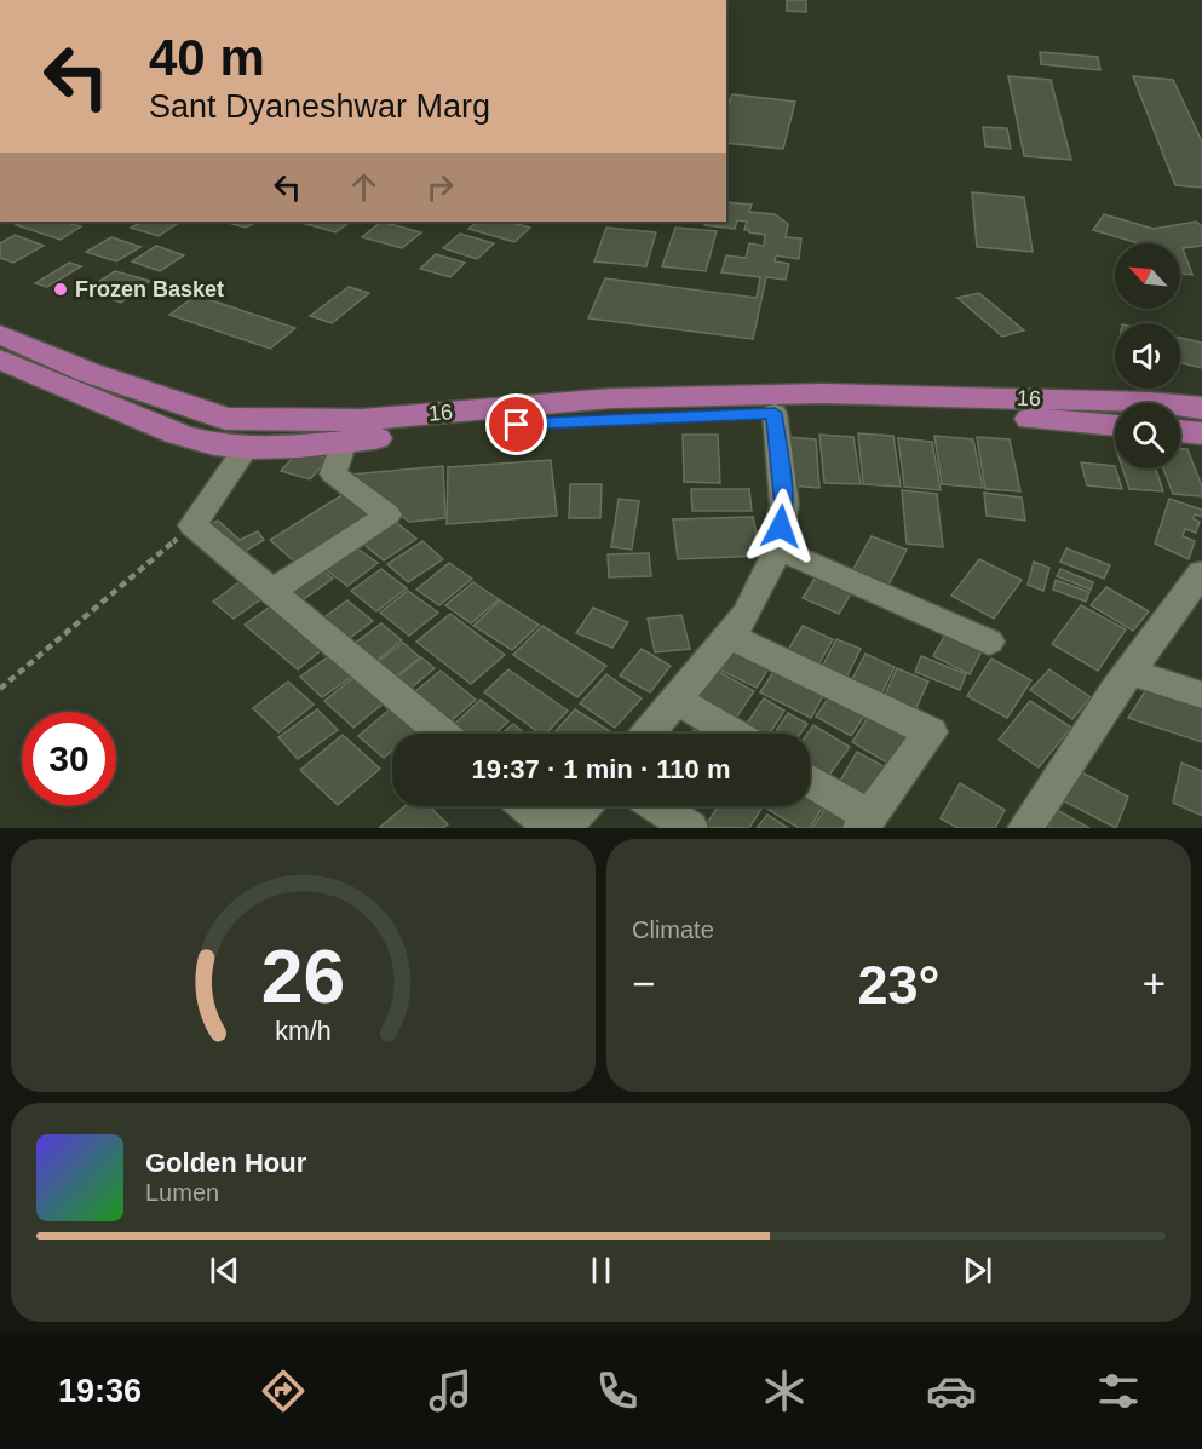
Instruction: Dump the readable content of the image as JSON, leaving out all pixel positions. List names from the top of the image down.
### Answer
{
  "streets": {
    "main road": ["16"]
  },
  "places": ["Frozen Basket"],
  "north": "top left",
  "page": {
    "turn": ["40 m", "Sant Dyaneshwar Marg"],
    "limit": "30",
    "trip": "19:37 · 1 min · 110 m",
    "tile": "Climate",
    "heat": ["−", "23°", "+"],
    "song": ["Golden Hour", "Lumen"],
    "tabs": "19:36",
    "gauge": ["26", "km/h"]
  }
}
